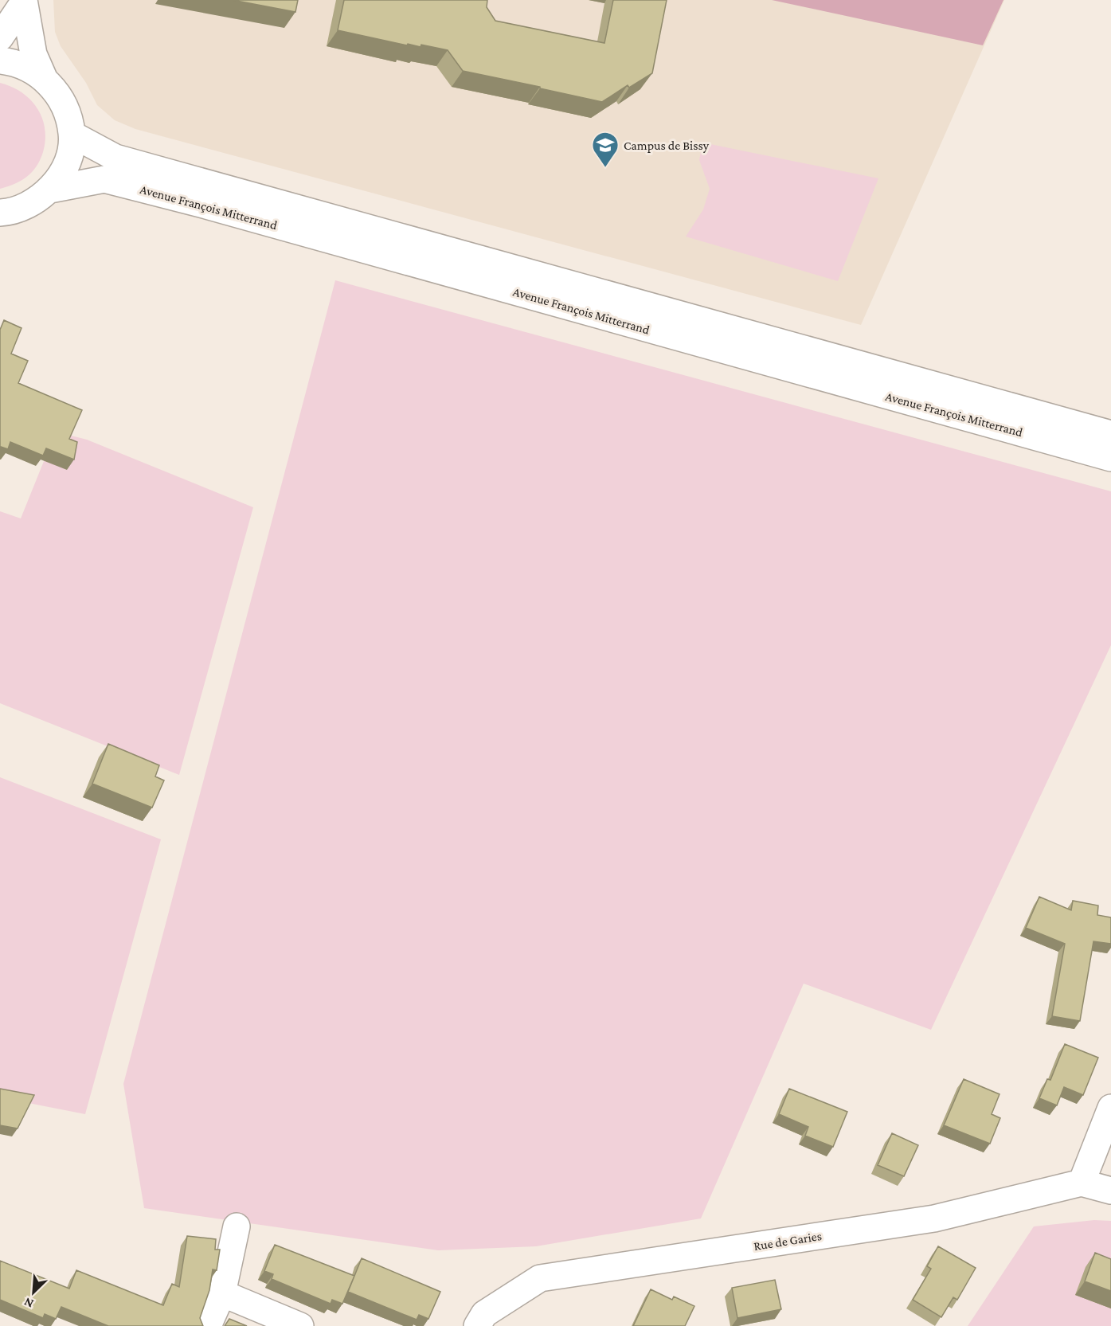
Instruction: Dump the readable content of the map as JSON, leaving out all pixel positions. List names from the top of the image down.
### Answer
{
  "streets": {
    "main road": ["Avenue François Mitterrand", "Rue de Garies"]
  },
  "places": {
    "school or university": ["Campus de Bissy"]
  },
  "north": "bottom left"
}
